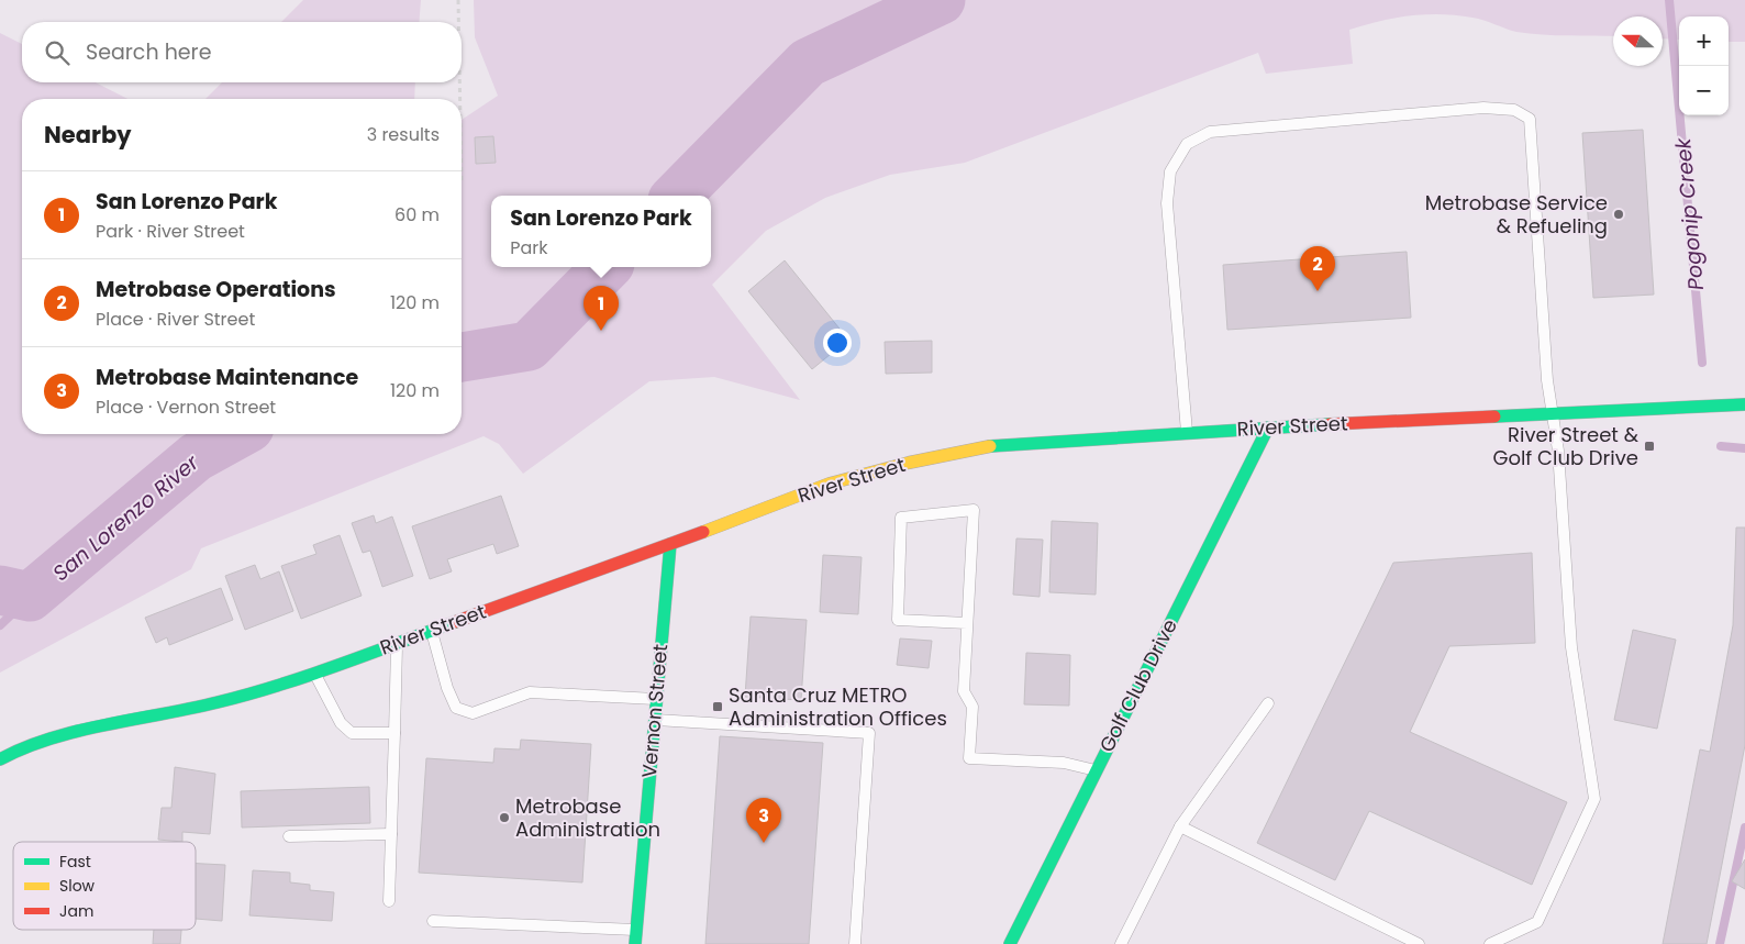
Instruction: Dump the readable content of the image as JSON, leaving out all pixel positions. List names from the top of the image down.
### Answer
{
  "streets": {
    "main road": ["River Street", "Golf Club Drive", "Vernon Street"]
  },
  "crossings": [
    ["River Street", "Golf Club Drive"],
    ["River Street", "Vernon Street"]
  ],
  "water": ["Pogonip Creek", "San Lorenzo River"],
  "places": {
    "other": ["Metrobase Service & Refueling", "Metrobase Administration"],
    "transit": ["River Street & Golf Club Drive", "Santa Cruz METRO Administration Offices"]
  },
  "legend": ["Fast", "Slow", "Jam"],
  "north": "left",
  "page": {
    "map_buttons": ["+", "−"],
    "search": "Search here",
    "heading": ["Nearby", "3 results"],
    "list": [
      {
        "mark": "1",
        "name": "San Lorenzo Park",
        "note": "Park · River Street",
        "value": "60 m"
      },
      {
        "mark": "2",
        "name": "Metrobase Operations",
        "note": "Place · River Street",
        "value": "120 m"
      },
      {
        "mark": "3",
        "name": "Metrobase Maintenance",
        "note": "Place · Vernon Street",
        "value": "120 m"
      }
    ],
    "popup": ["San Lorenzo Park", "Park"],
    "pins": ["2", "1", "3"]
  }
}
